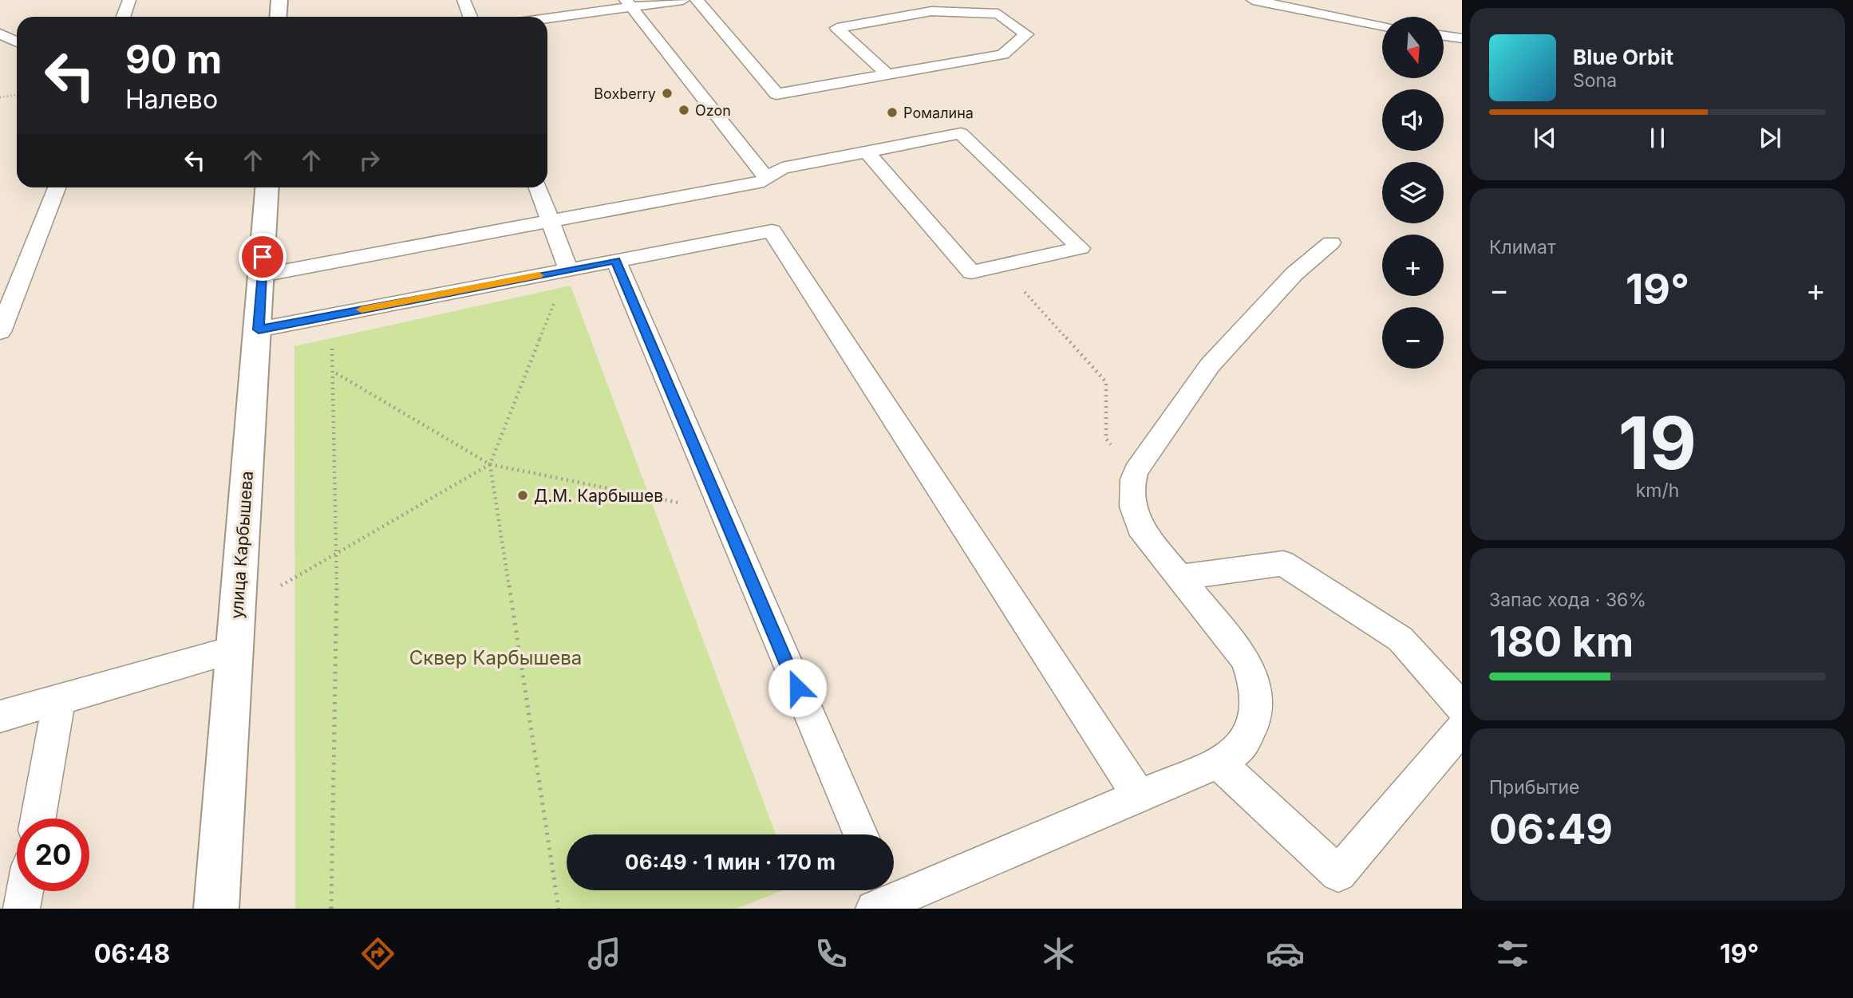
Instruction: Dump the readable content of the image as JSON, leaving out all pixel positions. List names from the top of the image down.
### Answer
{
  "streets": {
    "street": ["улица Карбышева"]
  },
  "parks": ["Сквер Карбышева"],
  "places": [
    "Boxberry",
    "Ozon",
    "Ромалина",
    "Д.М. Карбышев"
  ],
  "north": "bottom",
  "page": {
    "map_buttons": ["+", "−"],
    "turn": ["90 m", "Налево"],
    "song": ["Blue Orbit", "Sona"],
    "tile": [
      "Климат",
      ["19", "km/h"],
      ["Запас хода · 36%", "180 km"],
      ["Прибытие", "06:49"]
    ],
    "heat": ["−", "19°", "+"],
    "limit": "20",
    "trip": "06:49 · 1 мин · 170 m",
    "tabs": ["06:48", "19°"]
  }
}
